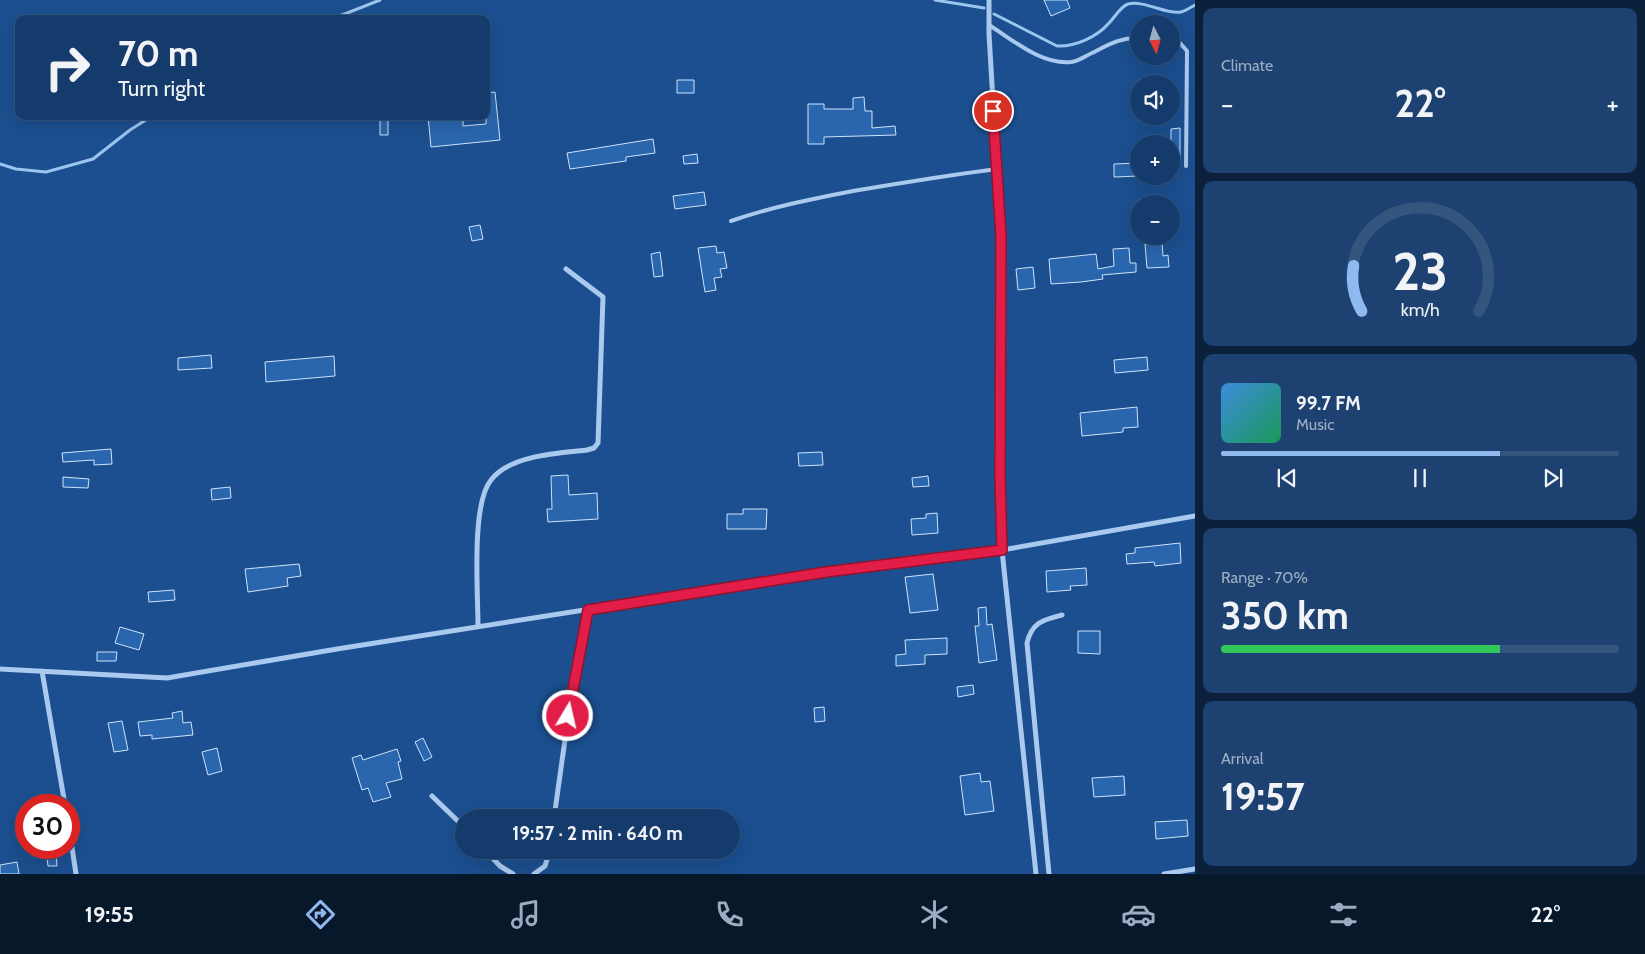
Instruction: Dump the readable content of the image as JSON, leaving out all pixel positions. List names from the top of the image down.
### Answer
{
  "north": "bottom",
  "page": {
    "tile": [
      "Climate",
      ["Range · 70%", "350 km"],
      ["Arrival", "19:57"]
    ],
    "map_buttons": ["+", "−"],
    "turn": ["70 m", "Turn right"],
    "heat": ["−", "22°", "+"],
    "song": ["99.7 FM", "Music"],
    "limit": "30",
    "trip": "19:57 · 2 min · 640 m",
    "tabs": ["19:55", "22°"],
    "gauge": ["23", "km/h"]
  }
}
